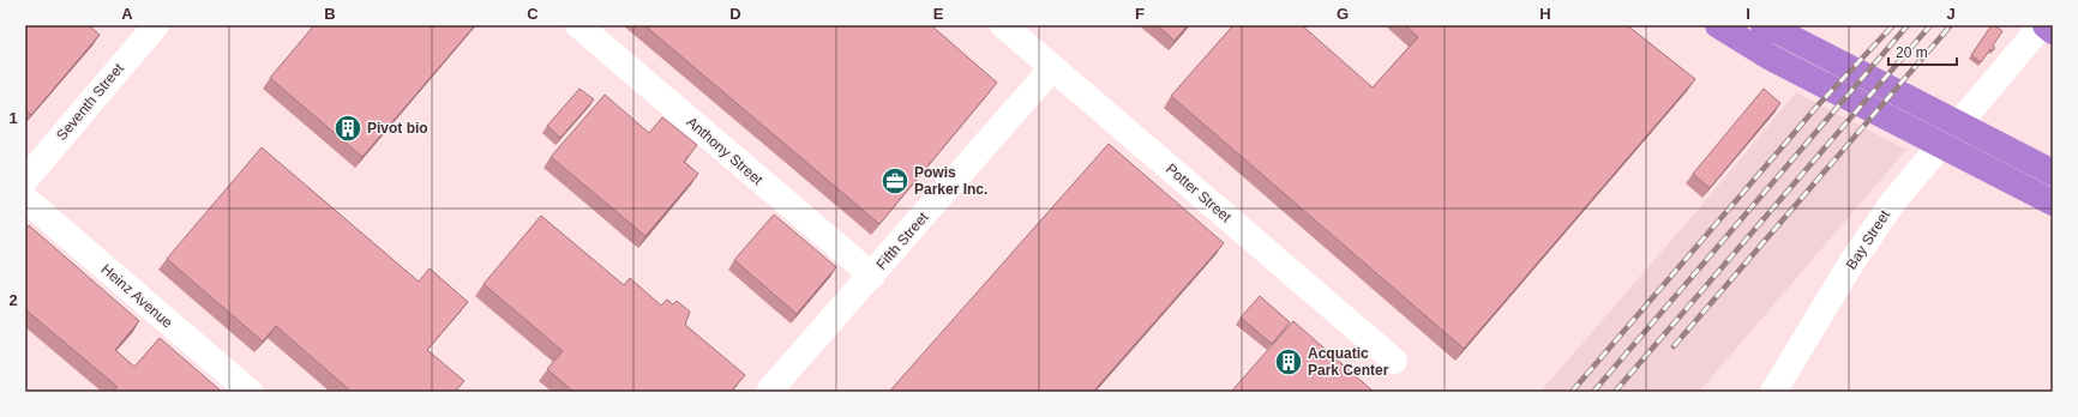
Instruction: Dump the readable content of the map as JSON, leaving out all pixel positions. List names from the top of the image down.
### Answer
{
  "streets": {
    "street": [
      "Seventh Street",
      "Anthony Street",
      "Potter Street",
      "Bay Street",
      "Fifth Street",
      "Heinz Avenue"
    ]
  },
  "crossings": [
    ["Anthony Street", "Fifth Street"],
    ["Potter Street", "Fifth Street"]
  ],
  "places": {
    "building": ["Pivot bio", "Acquatic Park Center"],
    "office": ["Powis Parker Inc."]
  },
  "scale_bar": "20 m",
  "grid": {
    "columns": [
      "A",
      "B",
      "C",
      "D",
      "E",
      "F",
      "G",
      "H",
      "I",
      "J"
    ],
    "rows": ["1", "2"]
  }
}
